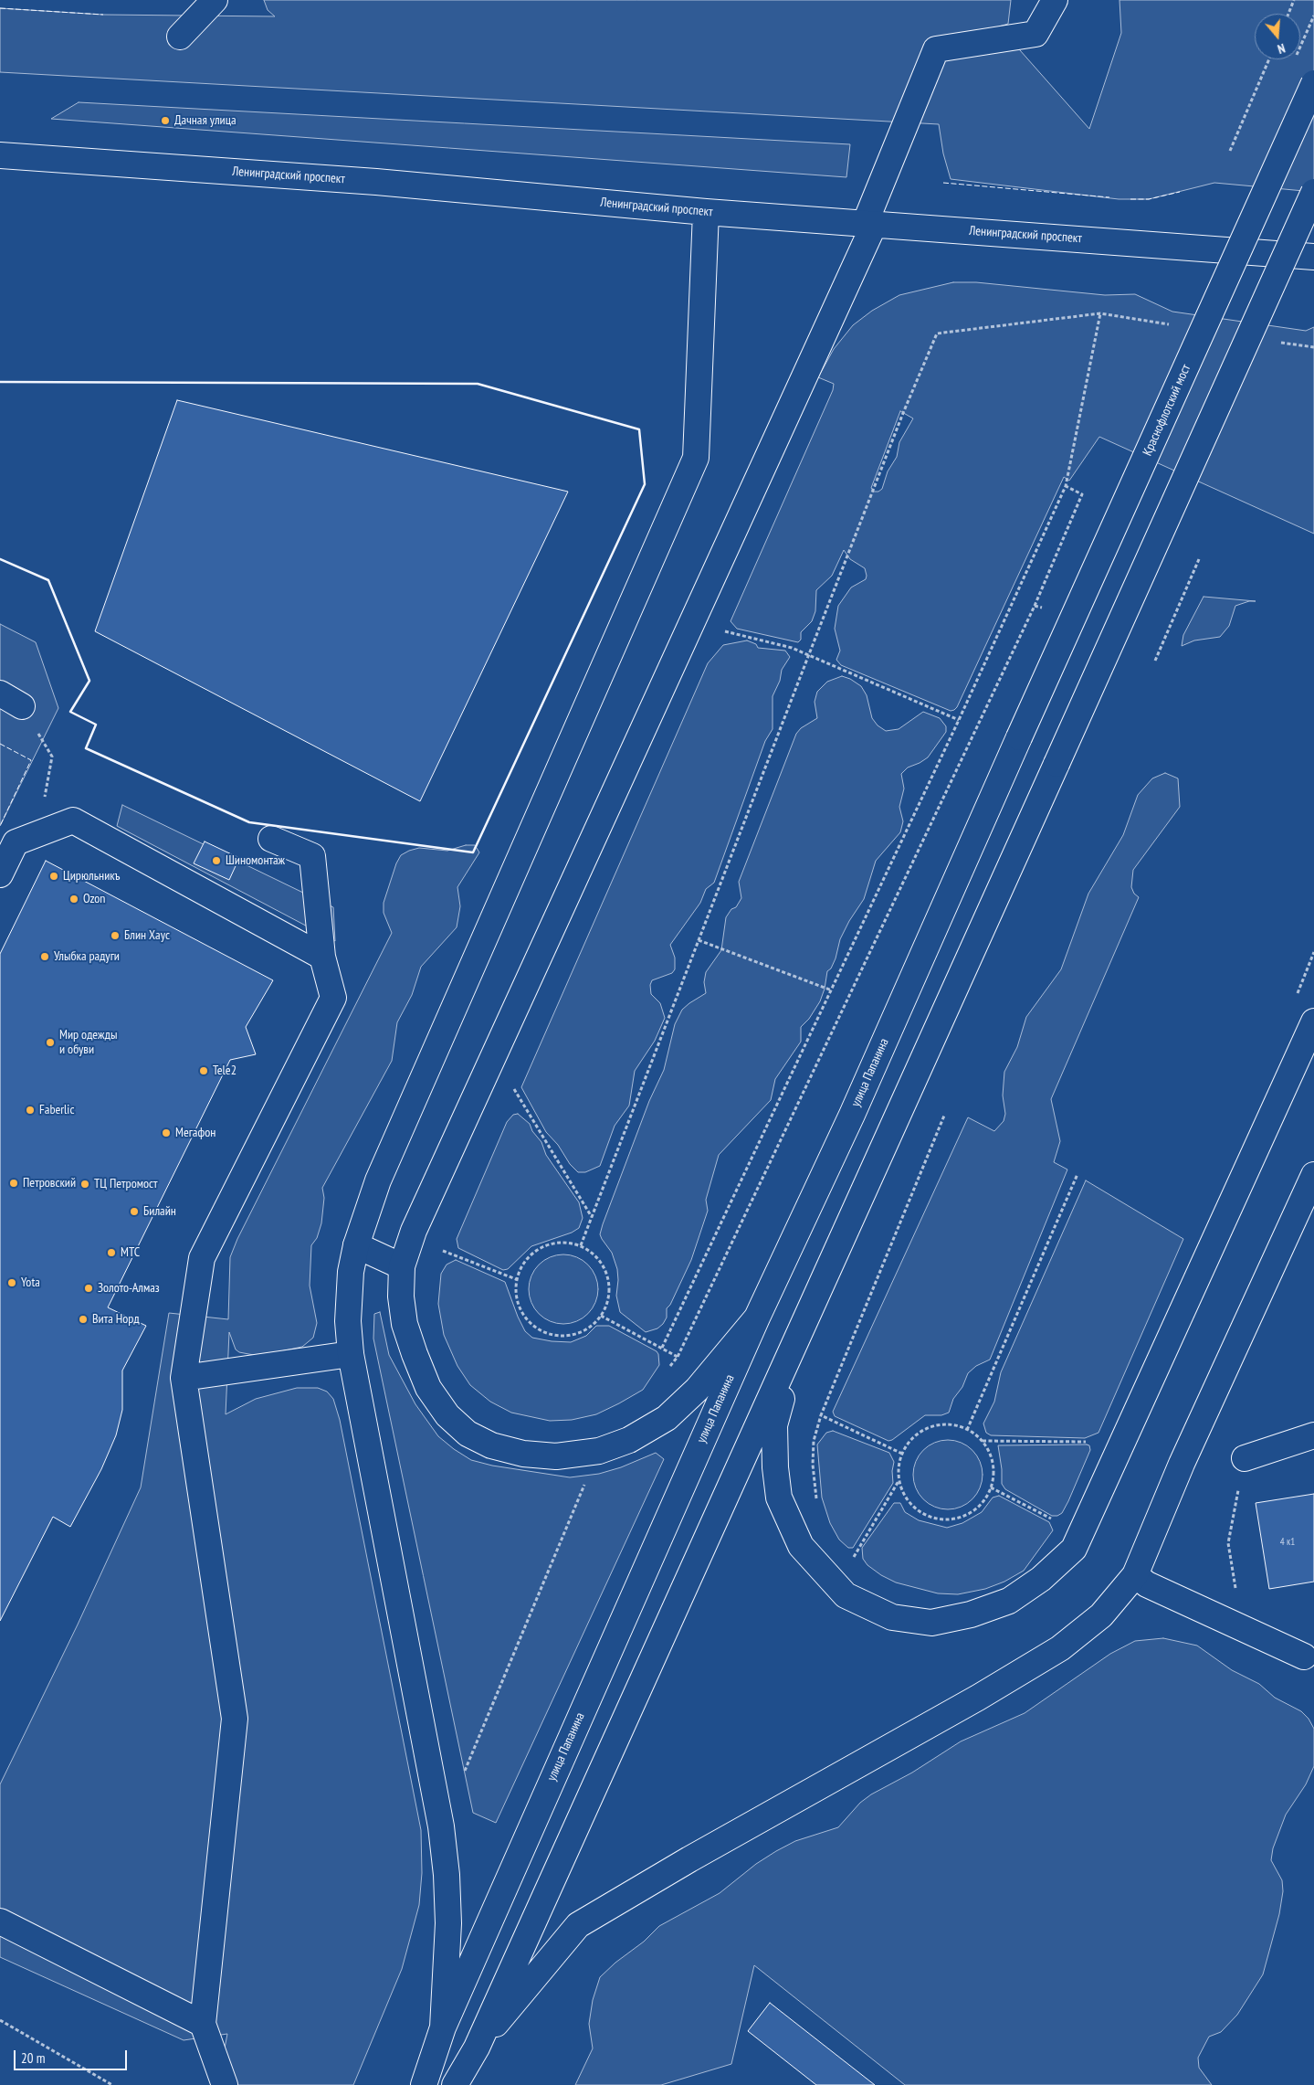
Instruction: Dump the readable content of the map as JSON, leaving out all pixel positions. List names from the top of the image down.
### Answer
{
  "streets": {
    "main road": ["Ленинградский проспект", "Краснофлотский мост", "улица Папанина"]
  },
  "crossings": [
    ["Краснофлотский мост", "улица Папанина"]
  ],
  "places": [
    "Дачная улица",
    "Шиномонтаж",
    "Цирюльникъ",
    "Ozon",
    "Блин Хаус",
    "Улыбка радуги",
    "Мир одежды и обуви",
    "Tele2",
    "Faberlic",
    "Мегафон",
    "Петровский",
    "ТЦ Петромост",
    "Билайн",
    "МТС",
    "Yota",
    "Золото-Алмаз",
    "Вита Норд"
  ],
  "house_numbers": ["4 к1"],
  "scale_bar": "20 m",
  "north": "bottom"
}
